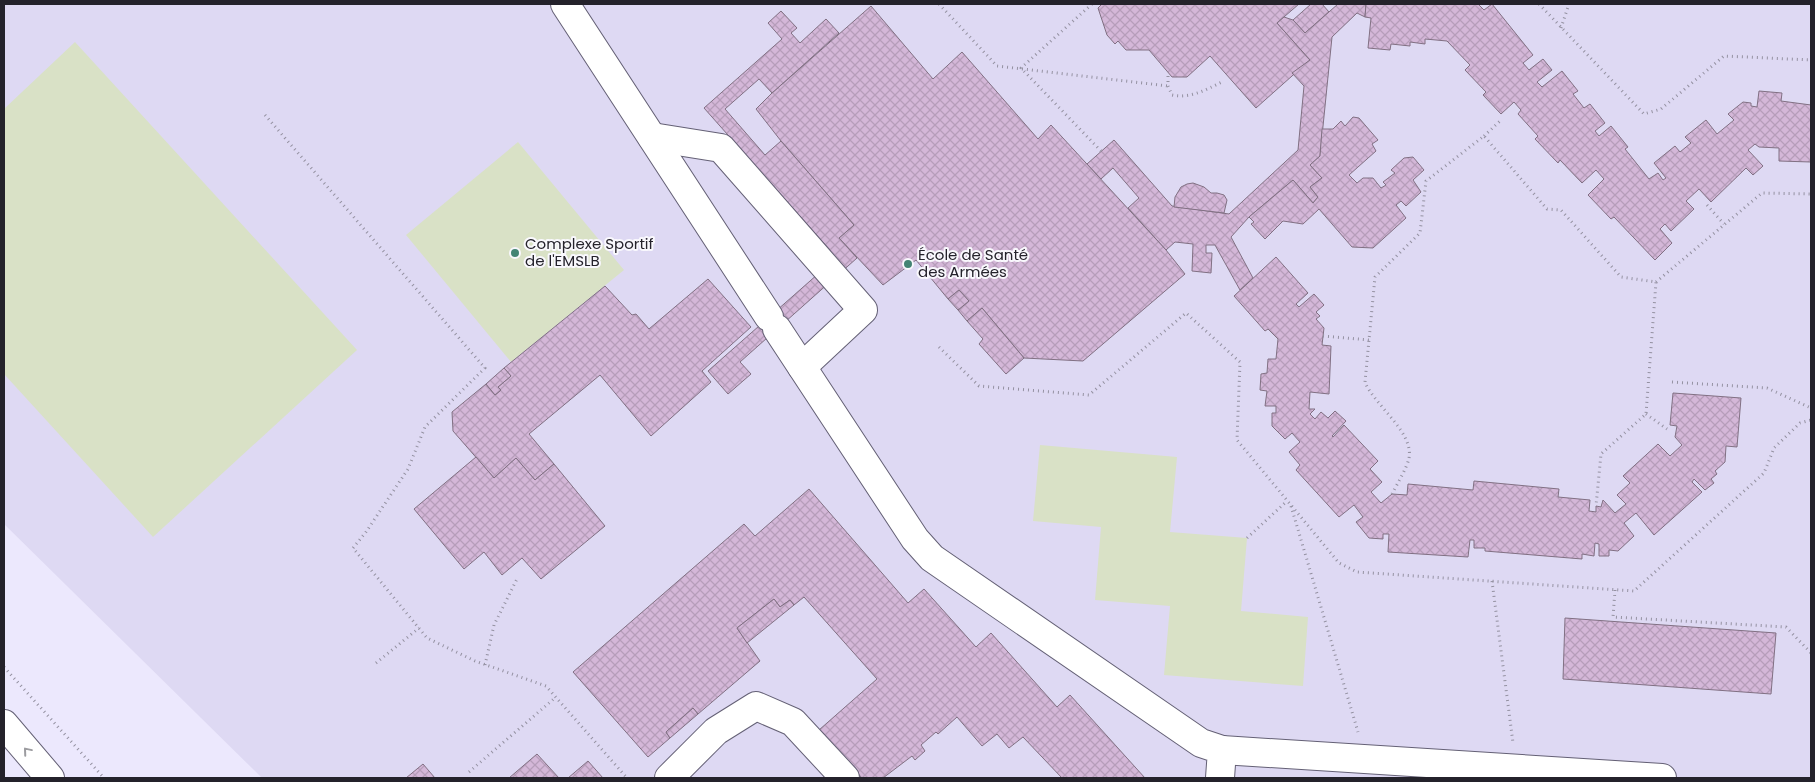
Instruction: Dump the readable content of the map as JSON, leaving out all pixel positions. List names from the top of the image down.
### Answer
{
  "places": ["Complexe Sportif de l'EMSLB", "École de Santé des Armées"]
}
